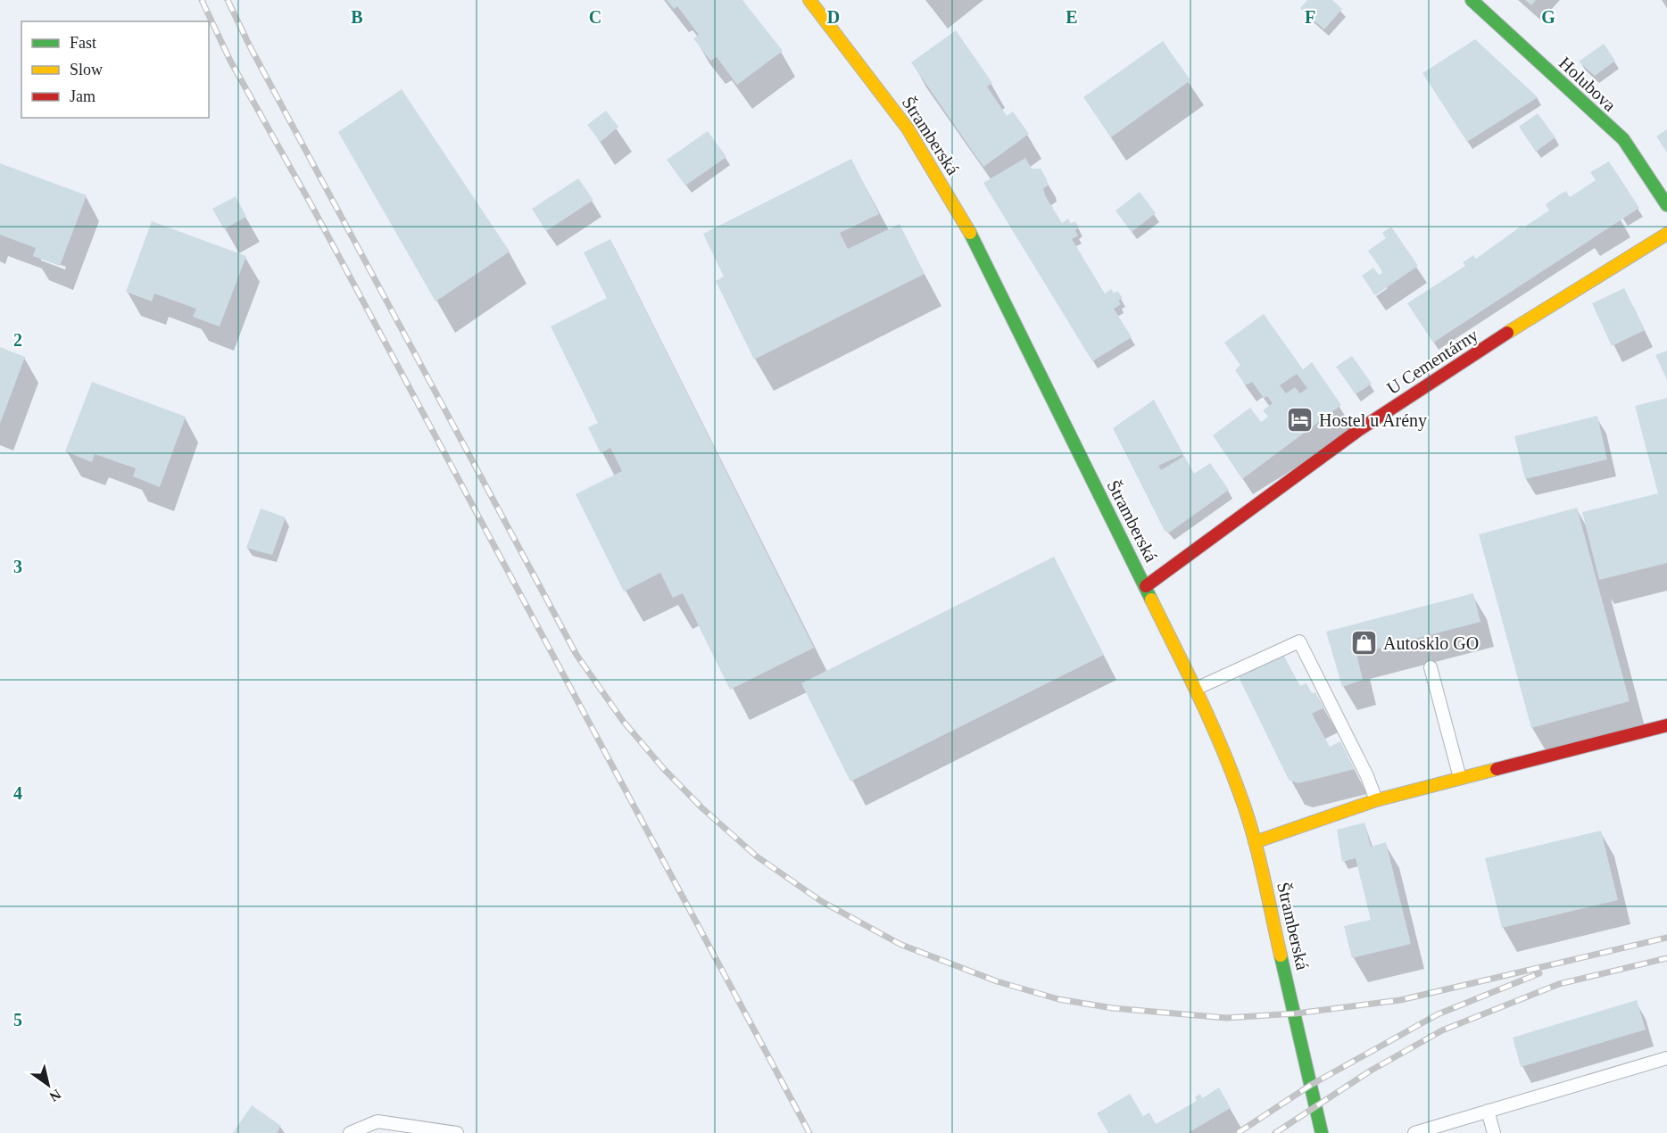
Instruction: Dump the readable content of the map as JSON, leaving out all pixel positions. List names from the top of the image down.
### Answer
{
  "streets": {
    "street": ["Holubova", "Štramberská", "U Cementárny"]
  },
  "crossings": [
    ["Štramberská", "U Cementárny"]
  ],
  "places": {
    "hotel": ["Hostel u Arény"],
    "shop": ["Autosklo GO"]
  },
  "legend": ["Fast", "Slow", "Jam"],
  "north": "bottom right",
  "grid": {
    "columns": [
      "B",
      "C",
      "D",
      "E",
      "F",
      "G"
    ],
    "rows": [
      "2",
      "3",
      "4",
      "5"
    ]
  }
}
